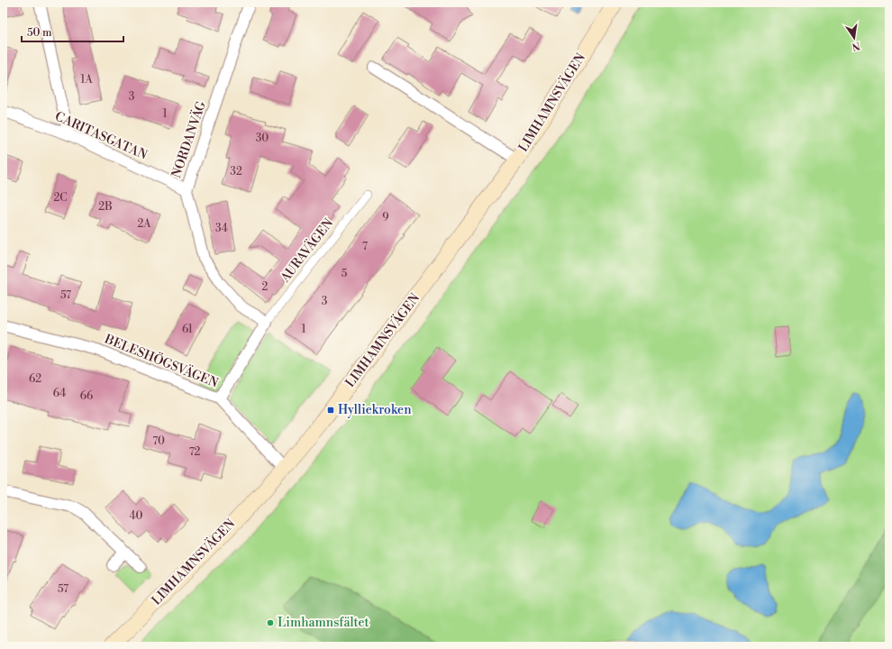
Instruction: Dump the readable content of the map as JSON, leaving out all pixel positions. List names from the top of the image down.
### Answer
{
  "streets": {
    "main road": ["LIMHAMNSVÄGEN"],
    "street": [
      "CARITASGATAN",
      "NORDANVÄG",
      "AURAVÄGEN",
      "BELESHÖGSVÄGEN"
    ]
  },
  "crossings": [
    ["LIMHAMNSVÄGEN", "BELESHÖGSVÄGEN"],
    ["CARITASGATAN", "NORDANVÄG"],
    ["NORDANVÄG", "AURAVÄGEN"]
  ],
  "places": {
    "transit": ["Hylliekroken"],
    "other": ["Limhamnsfältet"]
  },
  "house_numbers": [
    "1A",
    "3",
    "1",
    "30",
    "32",
    "2C",
    "2B",
    "9",
    "2A",
    "34",
    "7",
    "5",
    "2",
    "57",
    "3",
    "61",
    "1",
    "62",
    "64",
    "66",
    "70",
    "72",
    "40",
    "57"
  ],
  "scale_bar": "50 m",
  "north": "bottom"
}
